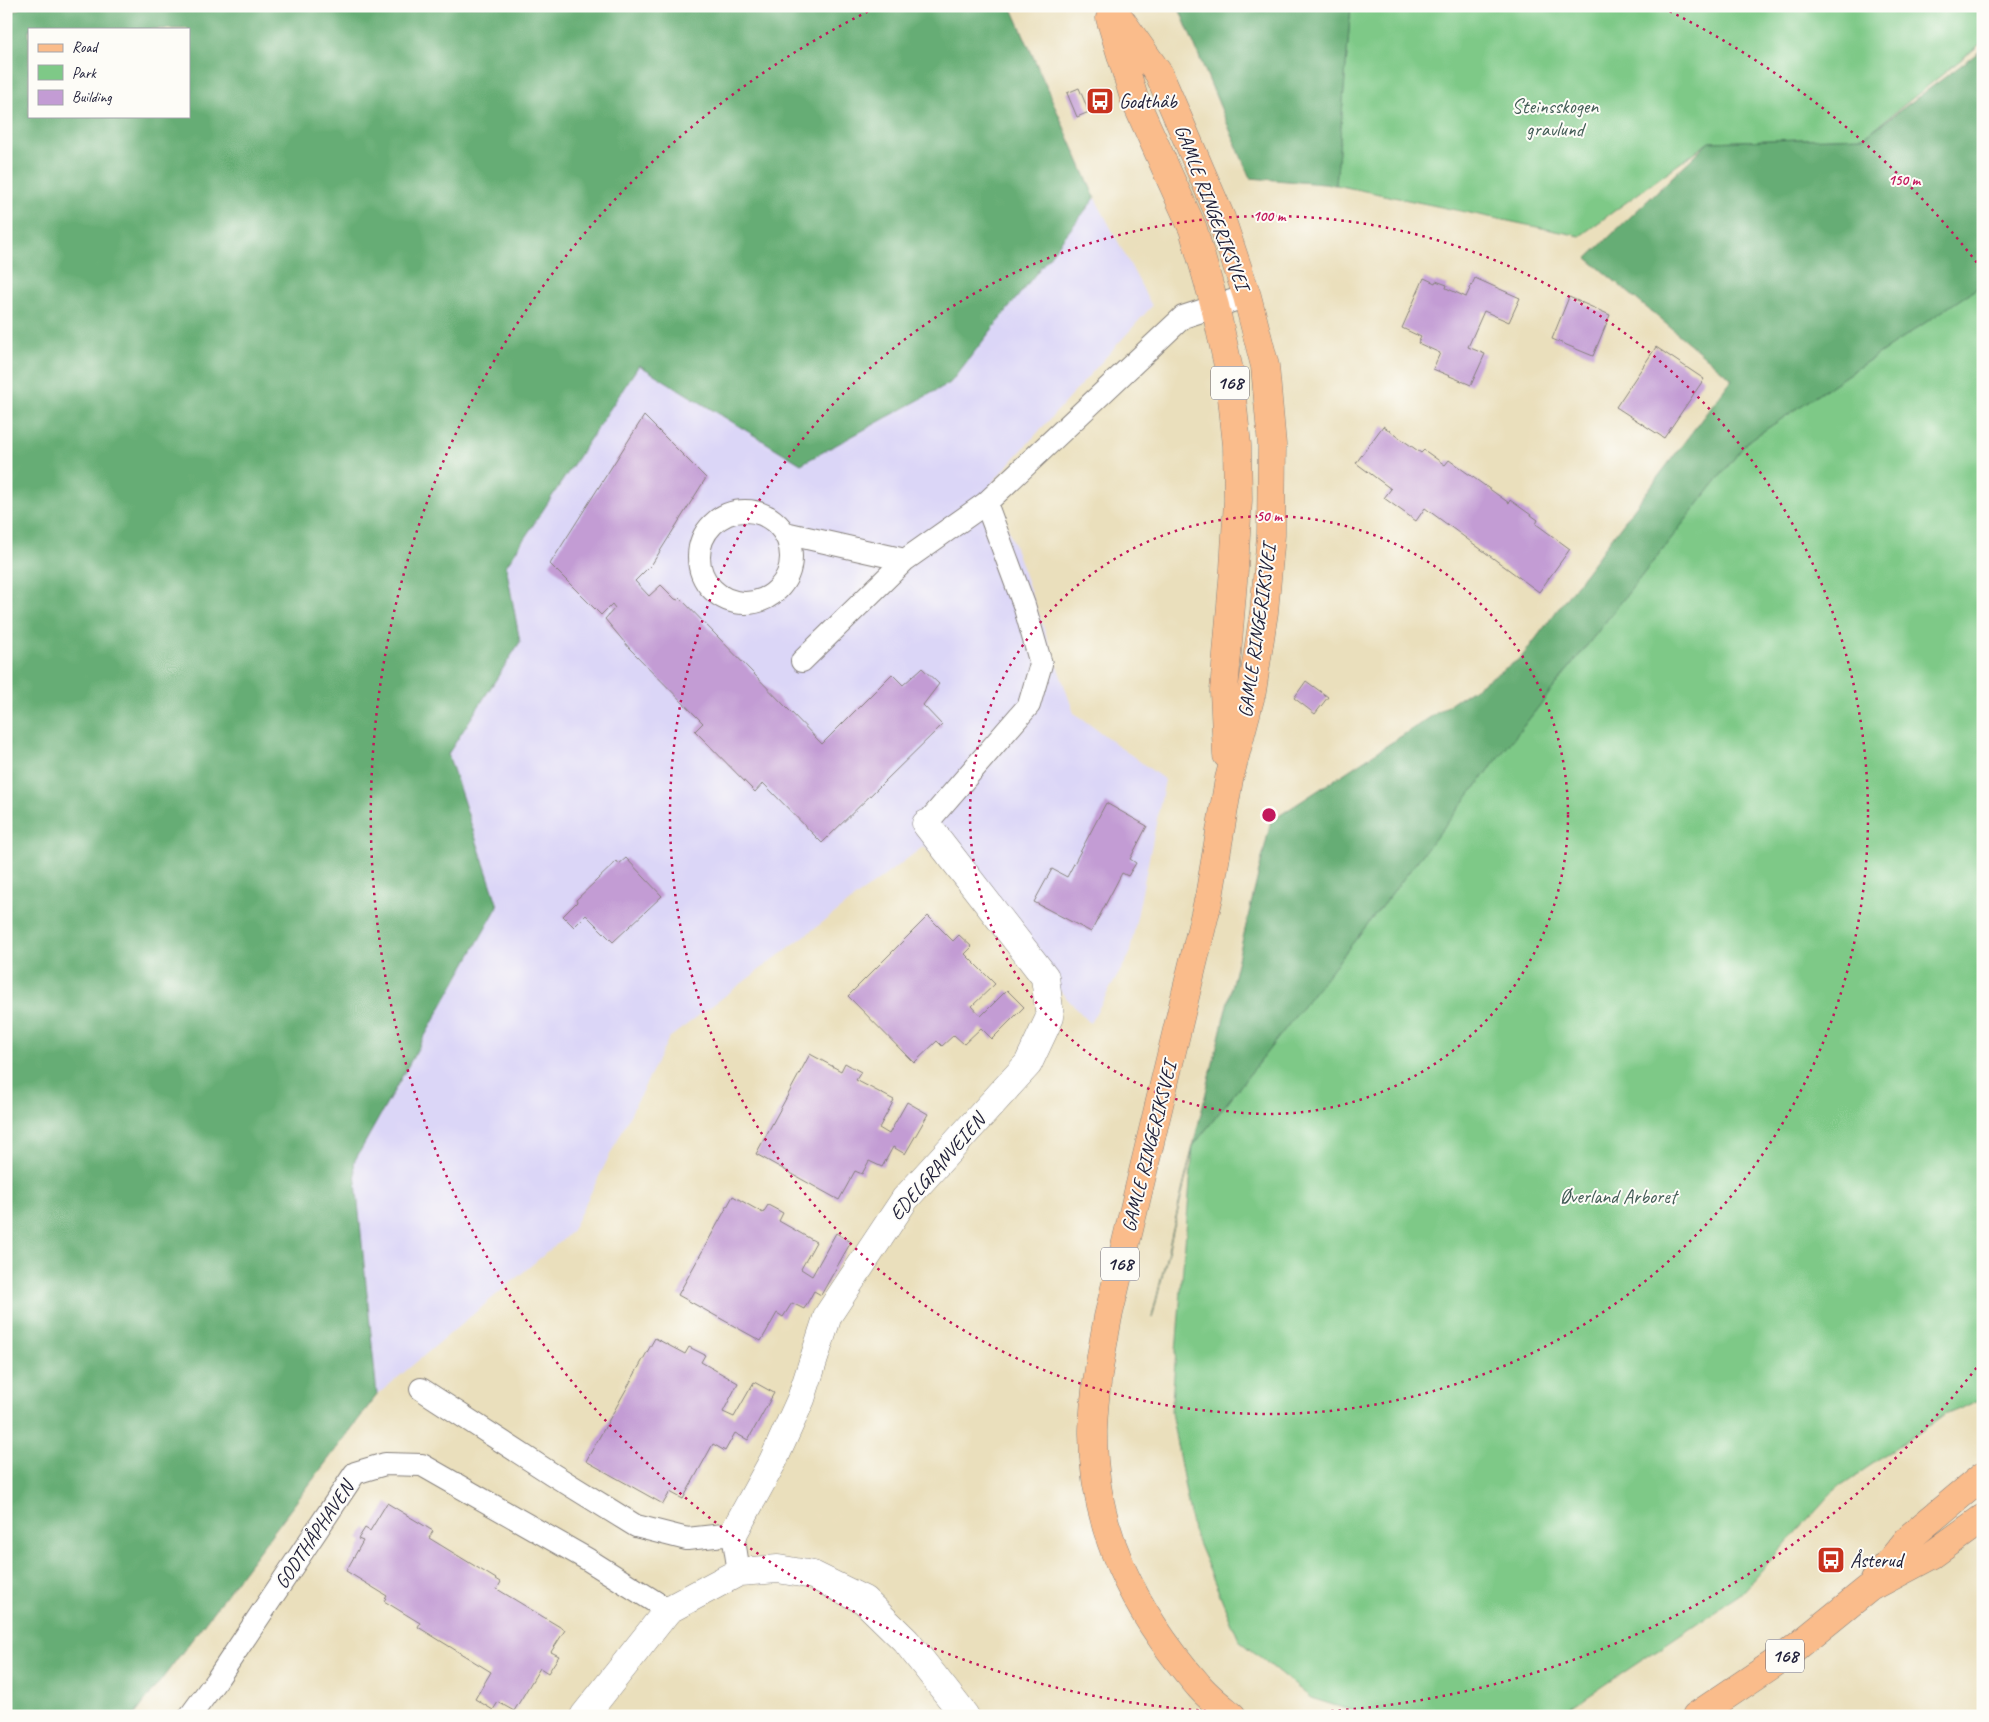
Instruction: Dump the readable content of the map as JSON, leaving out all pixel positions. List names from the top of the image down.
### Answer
{
  "streets": {
    "main road": ["GAMLE RINGERIKSVEI", "168"],
    "street": ["EDELGRANVEIEN"],
    "lane": ["GODTHÅPHAVEN"]
  },
  "parks": ["Steinsskogen gravlund", "Øverland Arboret"],
  "places": {
    "bus stop": ["Godthåb", "Åsterud"]
  },
  "legend": ["Road", "Park", "Building"],
  "rings": ["150 m", "100 m", "50 m"]
}
